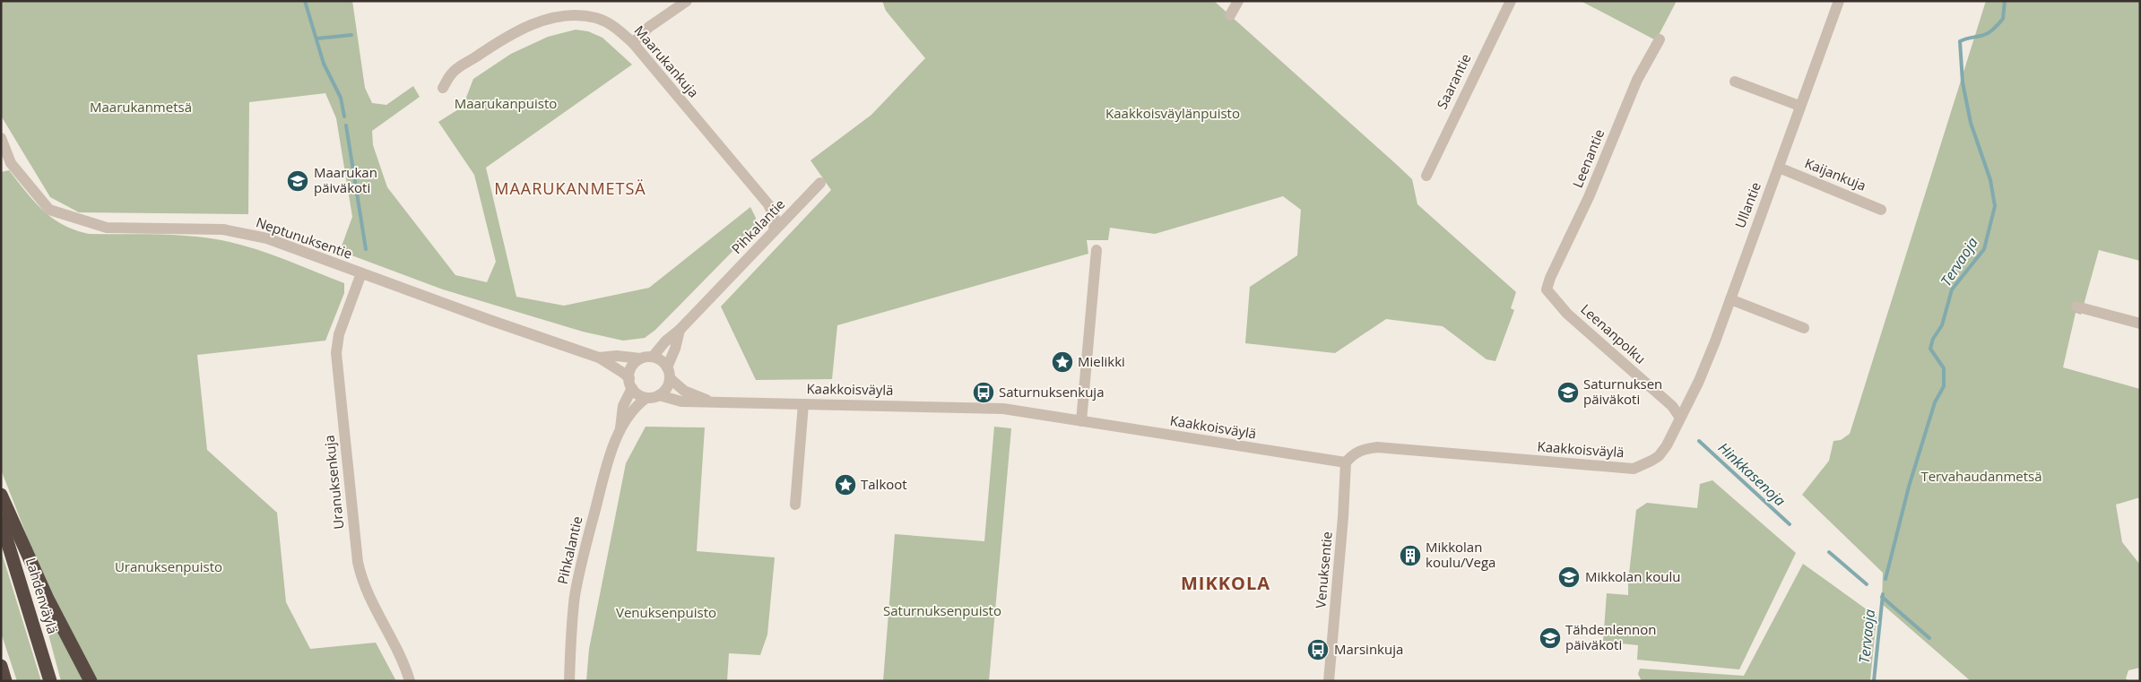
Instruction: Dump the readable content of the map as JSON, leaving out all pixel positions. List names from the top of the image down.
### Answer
{
  "streets": {
    "highway": ["Lahdenväylä"],
    "street": [
      "Maarukankuja",
      "Saarantie",
      "Leenantie",
      "Kaijankuja",
      "Ullantie",
      "Pihkalantie",
      "Neptunuksentie",
      "Leenanpolku",
      "Kaakkoisväylä",
      "Uranuksenkuja",
      "Venuksentie"
    ]
  },
  "crossings": [
    ["Maarukankuja", "Pihkalantie"],
    ["Leenantie", "Leenanpolku"],
    ["Kaijankuja", "Ullantie"],
    ["Ullantie", "Leenanpolku"],
    ["Ullantie", "Kaakkoisväylä"],
    ["Pihkalantie", "Neptunuksentie"],
    ["Pihkalantie", "Kaakkoisväylä"],
    ["Neptunuksentie", "Kaakkoisväylä"],
    ["Neptunuksentie", "Uranuksenkuja"],
    ["Leenanpolku", "Kaakkoisväylä"],
    ["Kaakkoisväylä", "Venuksentie"]
  ],
  "districts": ["MAARUKANMETSÄ", "MIKKOLA"],
  "water": ["Tervaoja", "Hinkkasenoja"],
  "parks": [
    "Maarukanpuisto",
    "Maarukanmetsä",
    "Kaakkoisväylänpuisto",
    "Tervahaudanmetsä",
    "Uranuksenpuisto",
    "Saturnuksenpuisto",
    "Venuksenpuisto"
  ],
  "places": {
    "school or university": [
      "Maarukan päiväkoti",
      "Saturnuksen päiväkoti",
      "Mikkolan koulu",
      "Tähdenlennon päiväkoti"
    ],
    "place": ["Mielikki", "Talkoot"],
    "bus stop": ["Saturnuksenkuja", "Marsinkuja"],
    "building": ["Mikkolan koulu/Vega"]
  }
}
